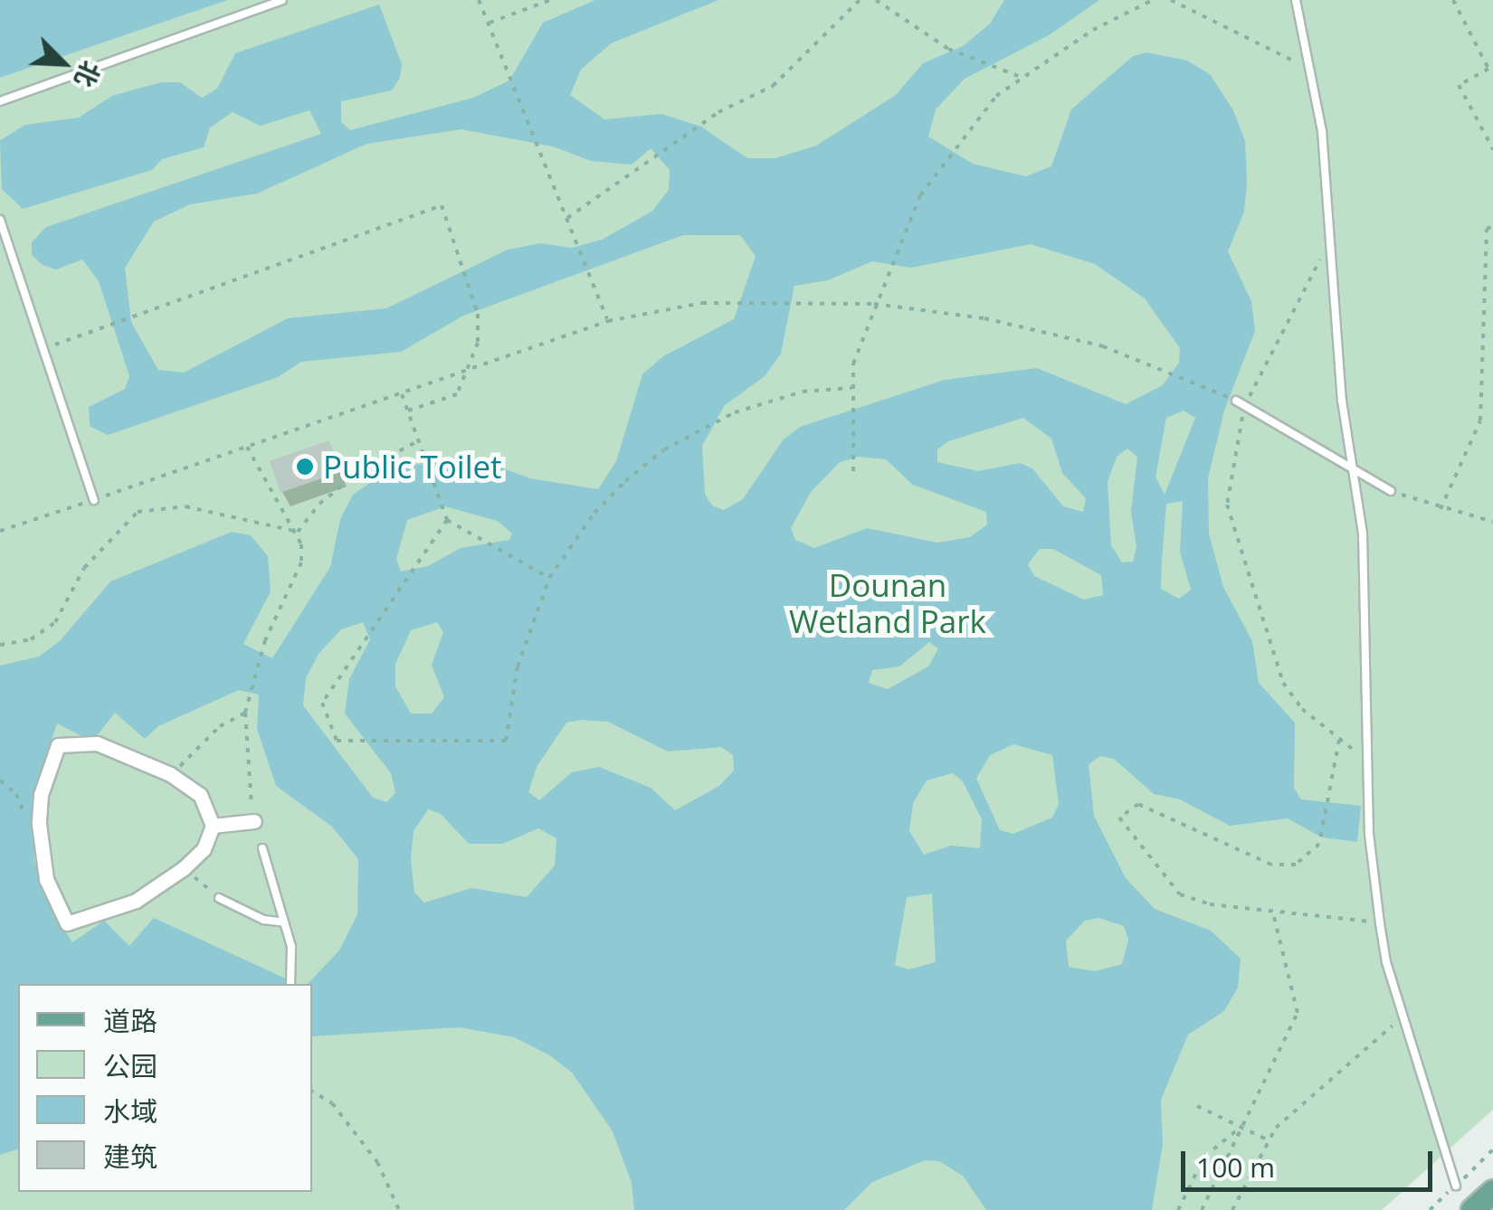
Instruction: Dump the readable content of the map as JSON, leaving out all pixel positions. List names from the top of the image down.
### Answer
{
  "parks": ["Dounan Wetland Park"],
  "places": ["Public Toilet"],
  "legend": [
    "道路",
    "公园",
    "水域",
    "建筑"
  ],
  "scale_bar": "100 m",
  "north": "bottom right"
}
